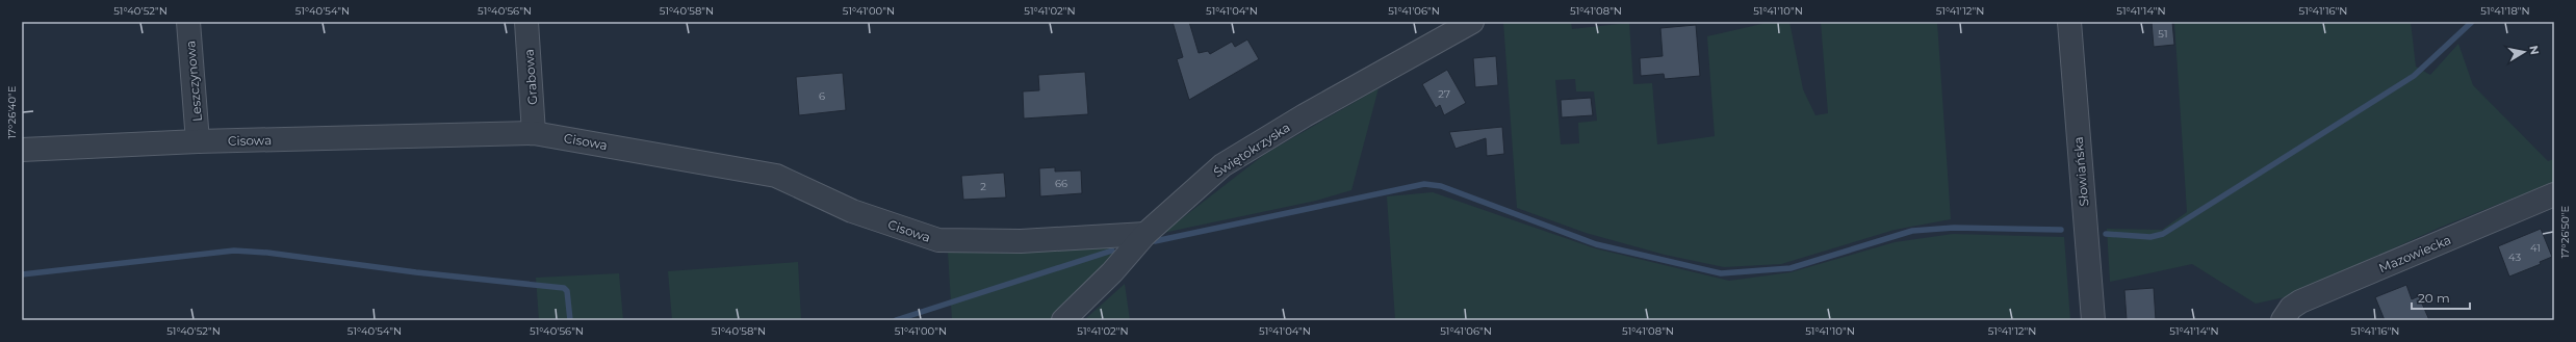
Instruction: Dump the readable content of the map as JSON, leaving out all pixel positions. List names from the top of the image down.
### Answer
{
  "streets": {
    "street": [
      "Grabowa",
      "Leszczynowa",
      "Cisowa",
      "Świętokrzyska",
      "Słowiańska",
      "Mazowiecka"
    ]
  },
  "crossings": [
    ["Grabowa", "Cisowa"],
    ["Leszczynowa", "Cisowa"],
    ["Cisowa", "Świętokrzyska"]
  ],
  "house_numbers": [
    "51",
    "27",
    "6",
    "66",
    "2",
    "41",
    "43"
  ],
  "scale_bar": "20 m",
  "north": "right",
  "coordinates": [
    "51°40'52\"N",
    "51°40'54\"N",
    "51°40'56\"N",
    "51°40'58\"N",
    "51°41'00\"N",
    "51°41'02\"N",
    "51°41'04\"N",
    "51°41'06\"N",
    "51°41'08\"N",
    "51°41'10\"N",
    "51°41'12\"N",
    "51°41'14\"N",
    "51°41'16\"N",
    "51°41'18\"N",
    "17°26'40\"E",
    "17°26'50\"E"
  ]
}
